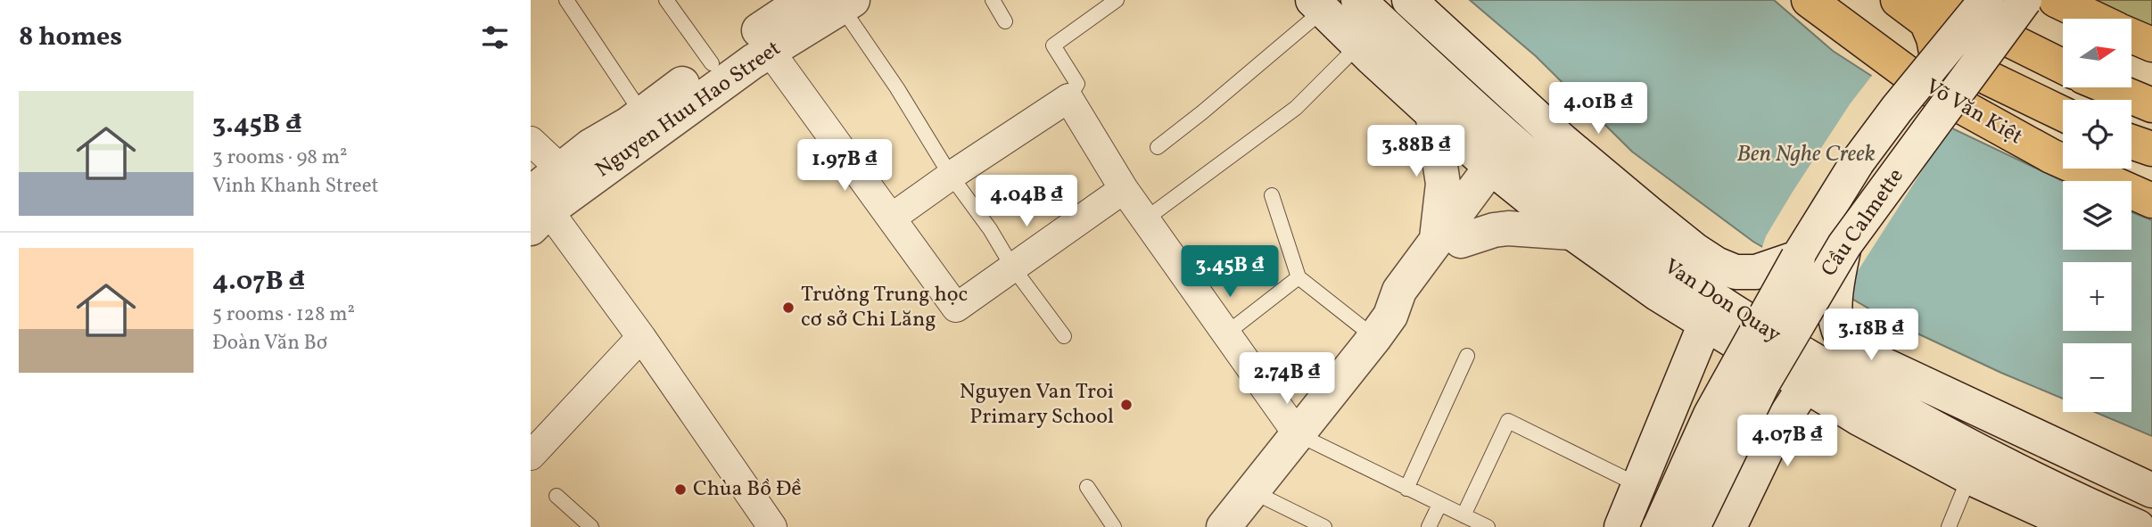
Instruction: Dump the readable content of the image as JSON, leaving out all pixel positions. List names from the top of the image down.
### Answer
{
  "streets": {
    "main road": [
      "Nguyen Huu Hao Street",
      "Võ Văn Kiệt",
      "Cầu Calmette",
      "Van Don Quay"
    ]
  },
  "water": ["Ben Nghe Creek"],
  "places": ["Trường Trung học cơ sở Chi Lăng", "Nguyen Van Troi Primary School", "Chùa Bồ Đề"],
  "north": "right",
  "page": {
    "heading": "8 homes",
    "map_buttons": ["+", "−"],
    "list": [
      {
        "name": "3.45B ₫",
        "note": "3 rooms · 98 m² · Vinh Khanh Street"
      },
      {
        "name": "4.07B ₫",
        "note": "5 rooms · 128 m² · Đoàn Văn Bơ"
      }
    ],
    "price": [
      "4.01B ₫",
      "3.88B ₫",
      "1.97B ₫",
      "4.04B ₫",
      "3.45B ₫",
      "3.18B ₫",
      "2.74B ₫",
      "4.07B ₫"
    ]
  }
}
